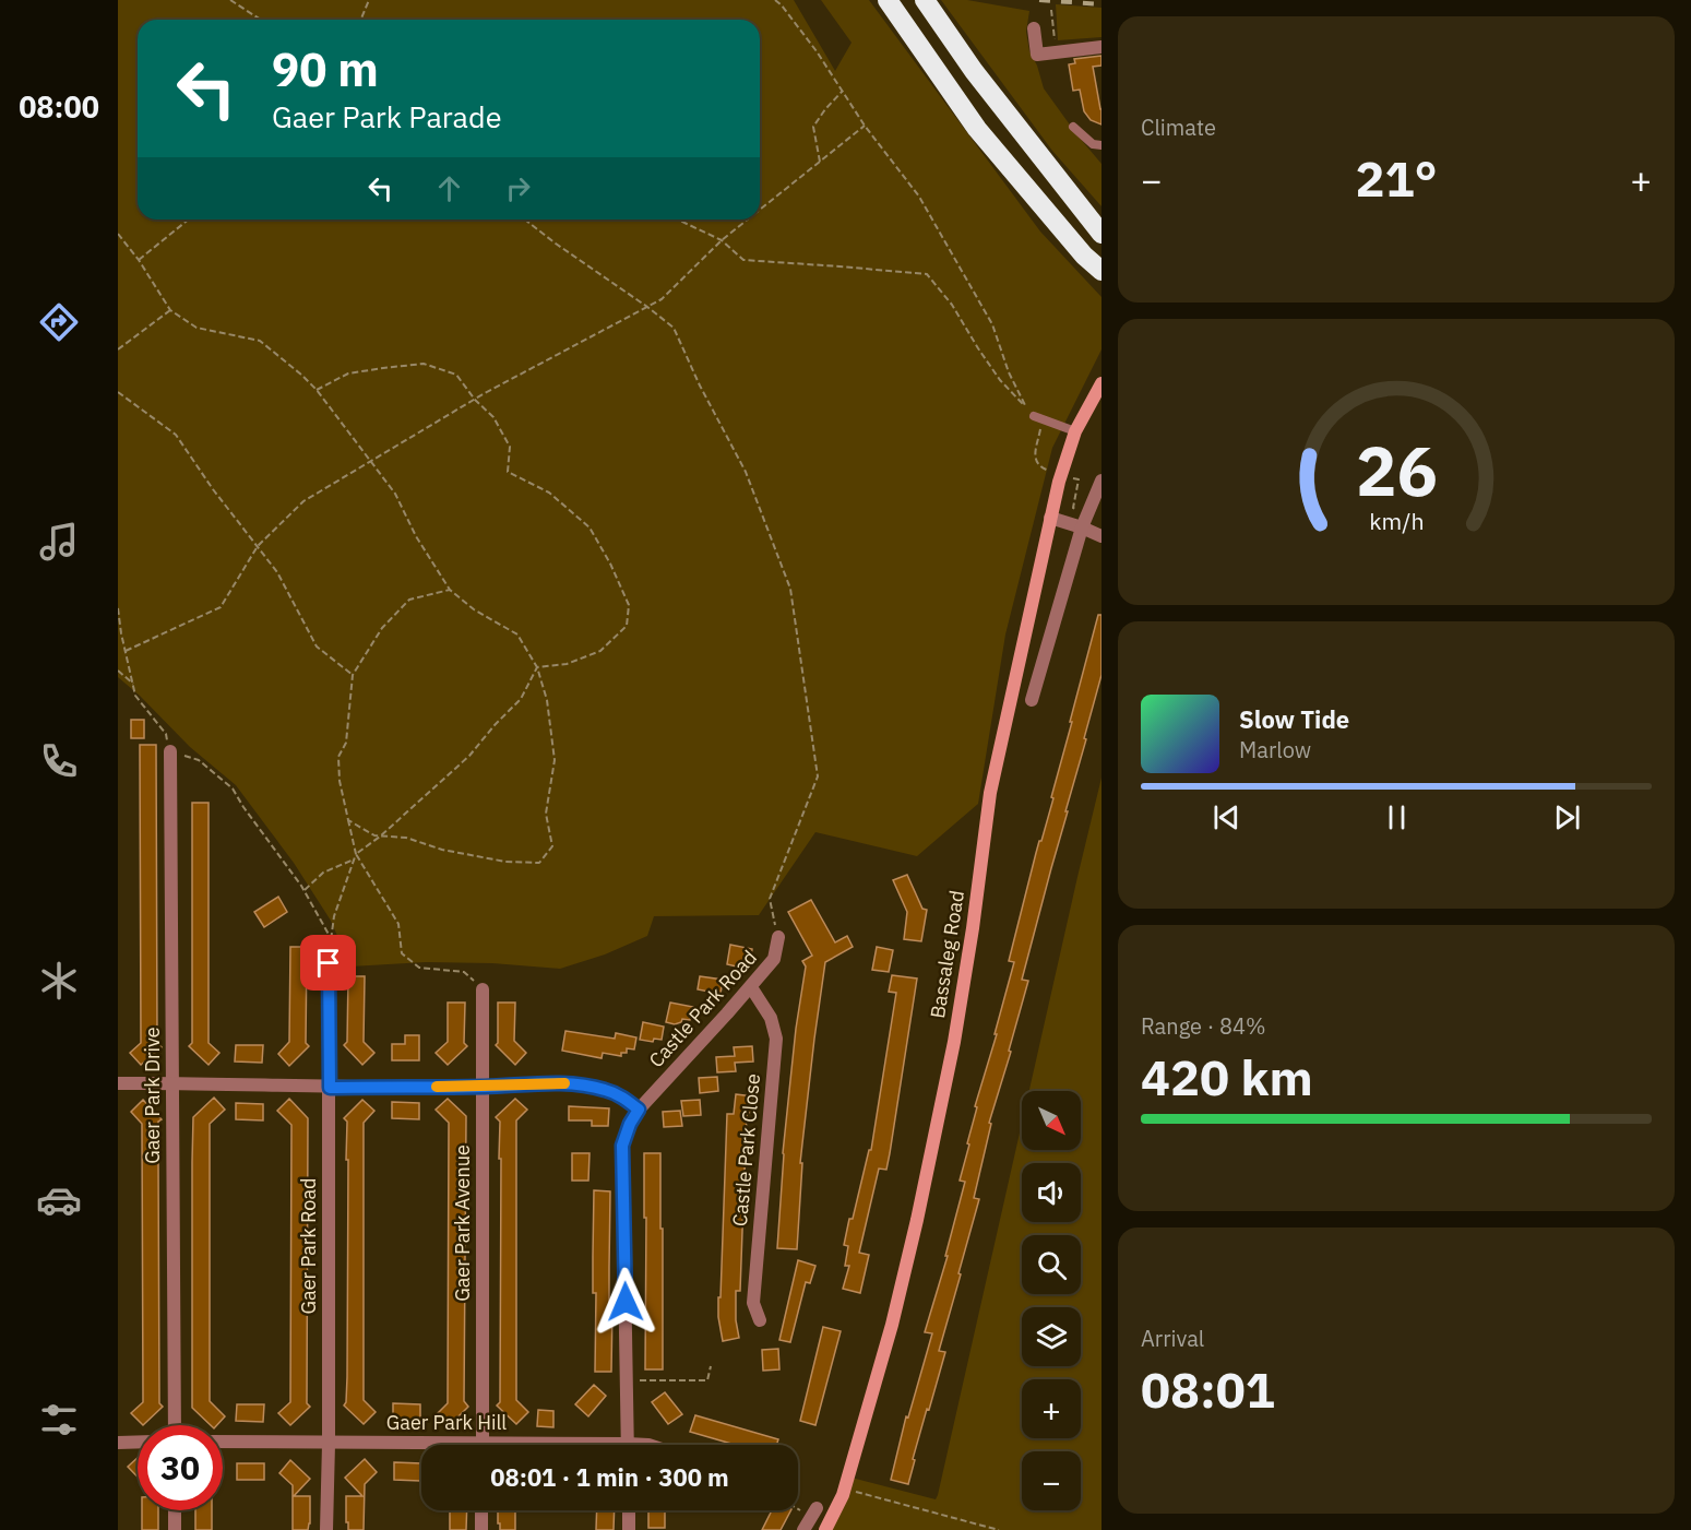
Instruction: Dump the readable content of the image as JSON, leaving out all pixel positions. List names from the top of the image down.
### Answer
{
  "streets": {
    "street": [
      "Bassaleg Road",
      "Castle Park Road",
      "Gaer Park Drive",
      "Castle Park Close",
      "Gaer Park Avenue",
      "Gaer Park Road",
      "Gaer Park Hill"
    ]
  },
  "crossings": [
    ["Castle Park Road", "Castle Park Close"],
    ["Gaer Park Avenue", "Gaer Park Hill"],
    ["Gaer Park Road", "Gaer Park Hill"]
  ],
  "north": "bottom right",
  "page": {
    "tabs": "08:00",
    "tile": [
      "Climate",
      ["Range · 84%", "420 km"],
      ["Arrival", "08:01"]
    ],
    "turn": ["90 m", "Gaer Park Parade"],
    "heat": ["−", "21°", "+"],
    "song": ["Slow Tide", "Marlow"],
    "map_buttons": ["+", "−"],
    "limit": "30",
    "trip": "08:01 · 1 min · 300 m",
    "gauge": ["26", "km/h"]
  }
}
